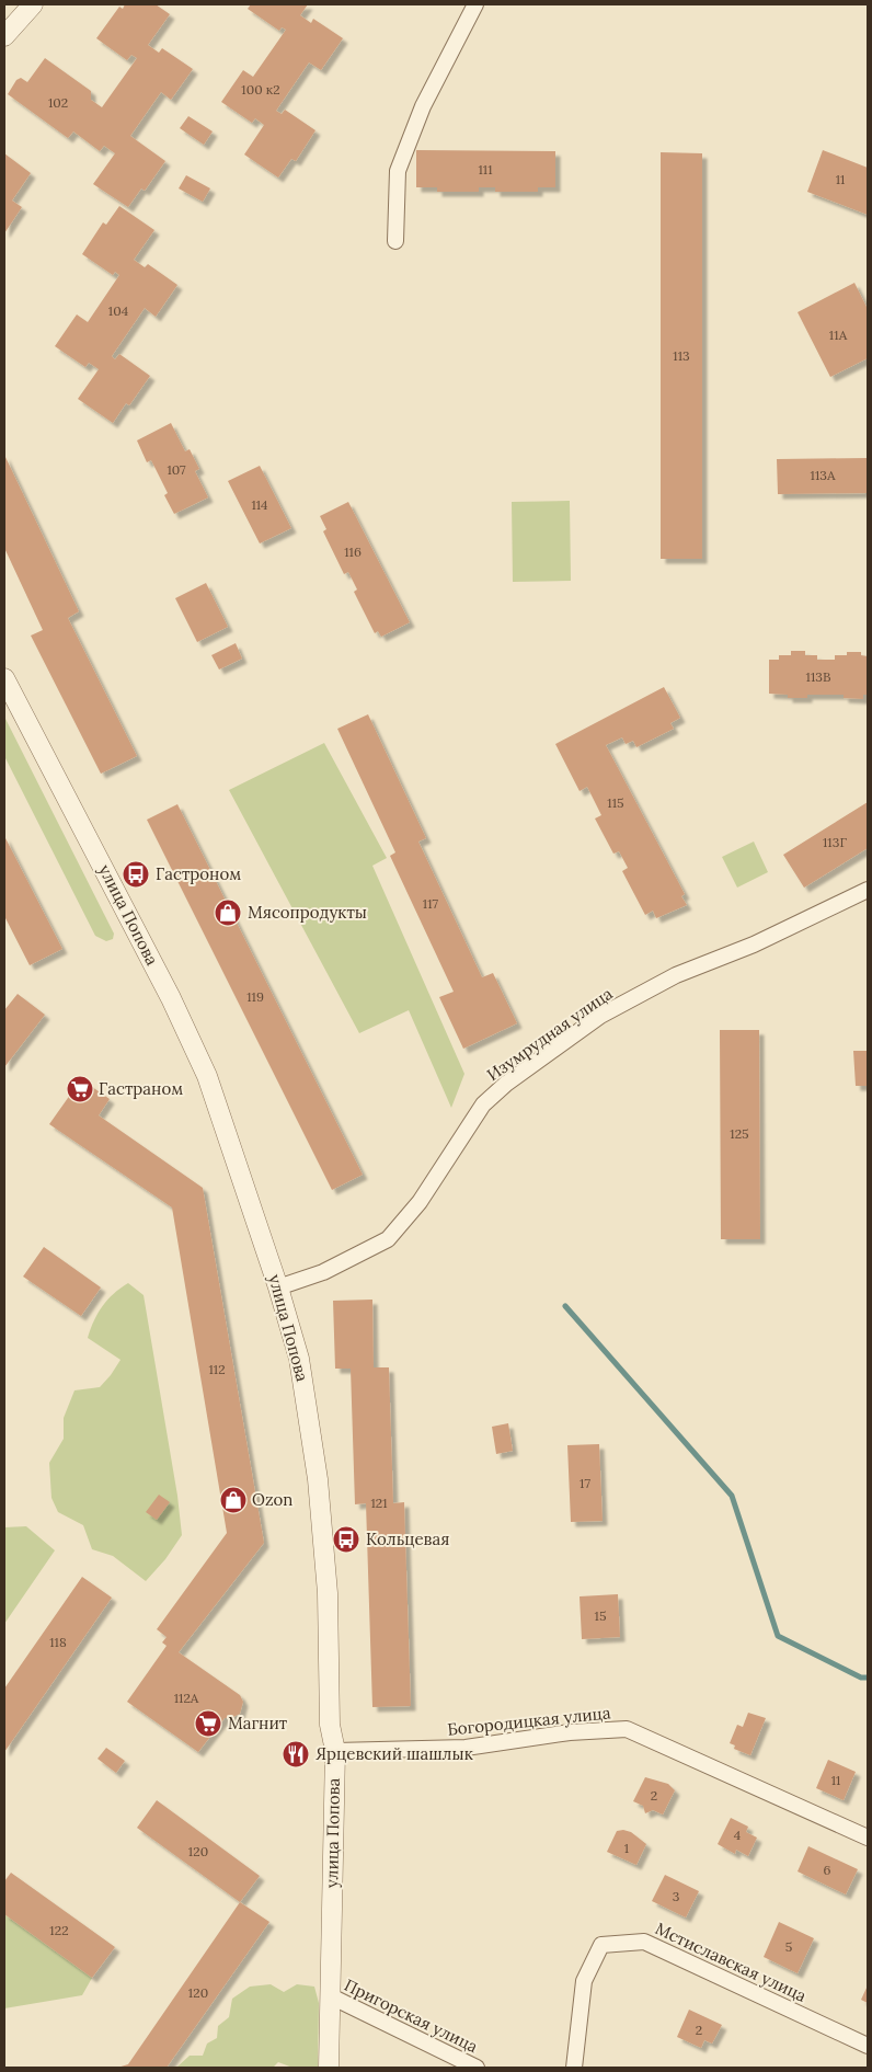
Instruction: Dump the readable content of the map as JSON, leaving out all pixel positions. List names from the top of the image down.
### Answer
{
  "streets": {
    "street": [
      "улица Попова",
      "Изумрудная улица",
      "Богородицкая улица",
      "Мстиславская улица",
      "Пригорская улица"
    ]
  },
  "crossings": [
    ["улица Попова", "Изумрудная улица"],
    ["улица Попова", "Богородицкая улица"],
    ["улица Попова", "Пригорская улица"]
  ],
  "places": {
    "bus stop": ["Гастроном", "Кольцевая"],
    "shop": ["Мясопродукты", "Ozon"],
    "supermarket": ["Гастраном", "Магнит"],
    "restaurant": ["Ярцевский шашлык"]
  },
  "house_numbers": [
    "100 к2",
    "102",
    "111",
    "11",
    "104",
    "11А",
    "113",
    "107",
    "113А",
    "114",
    "116",
    "113В",
    "115",
    "113Г",
    "117",
    "119",
    "125",
    "112",
    "17",
    "121",
    "15",
    "118",
    "112А",
    "11",
    "2",
    "4",
    "1",
    "120",
    "6",
    "3",
    "122",
    "5",
    "120",
    "2"
  ]
}
